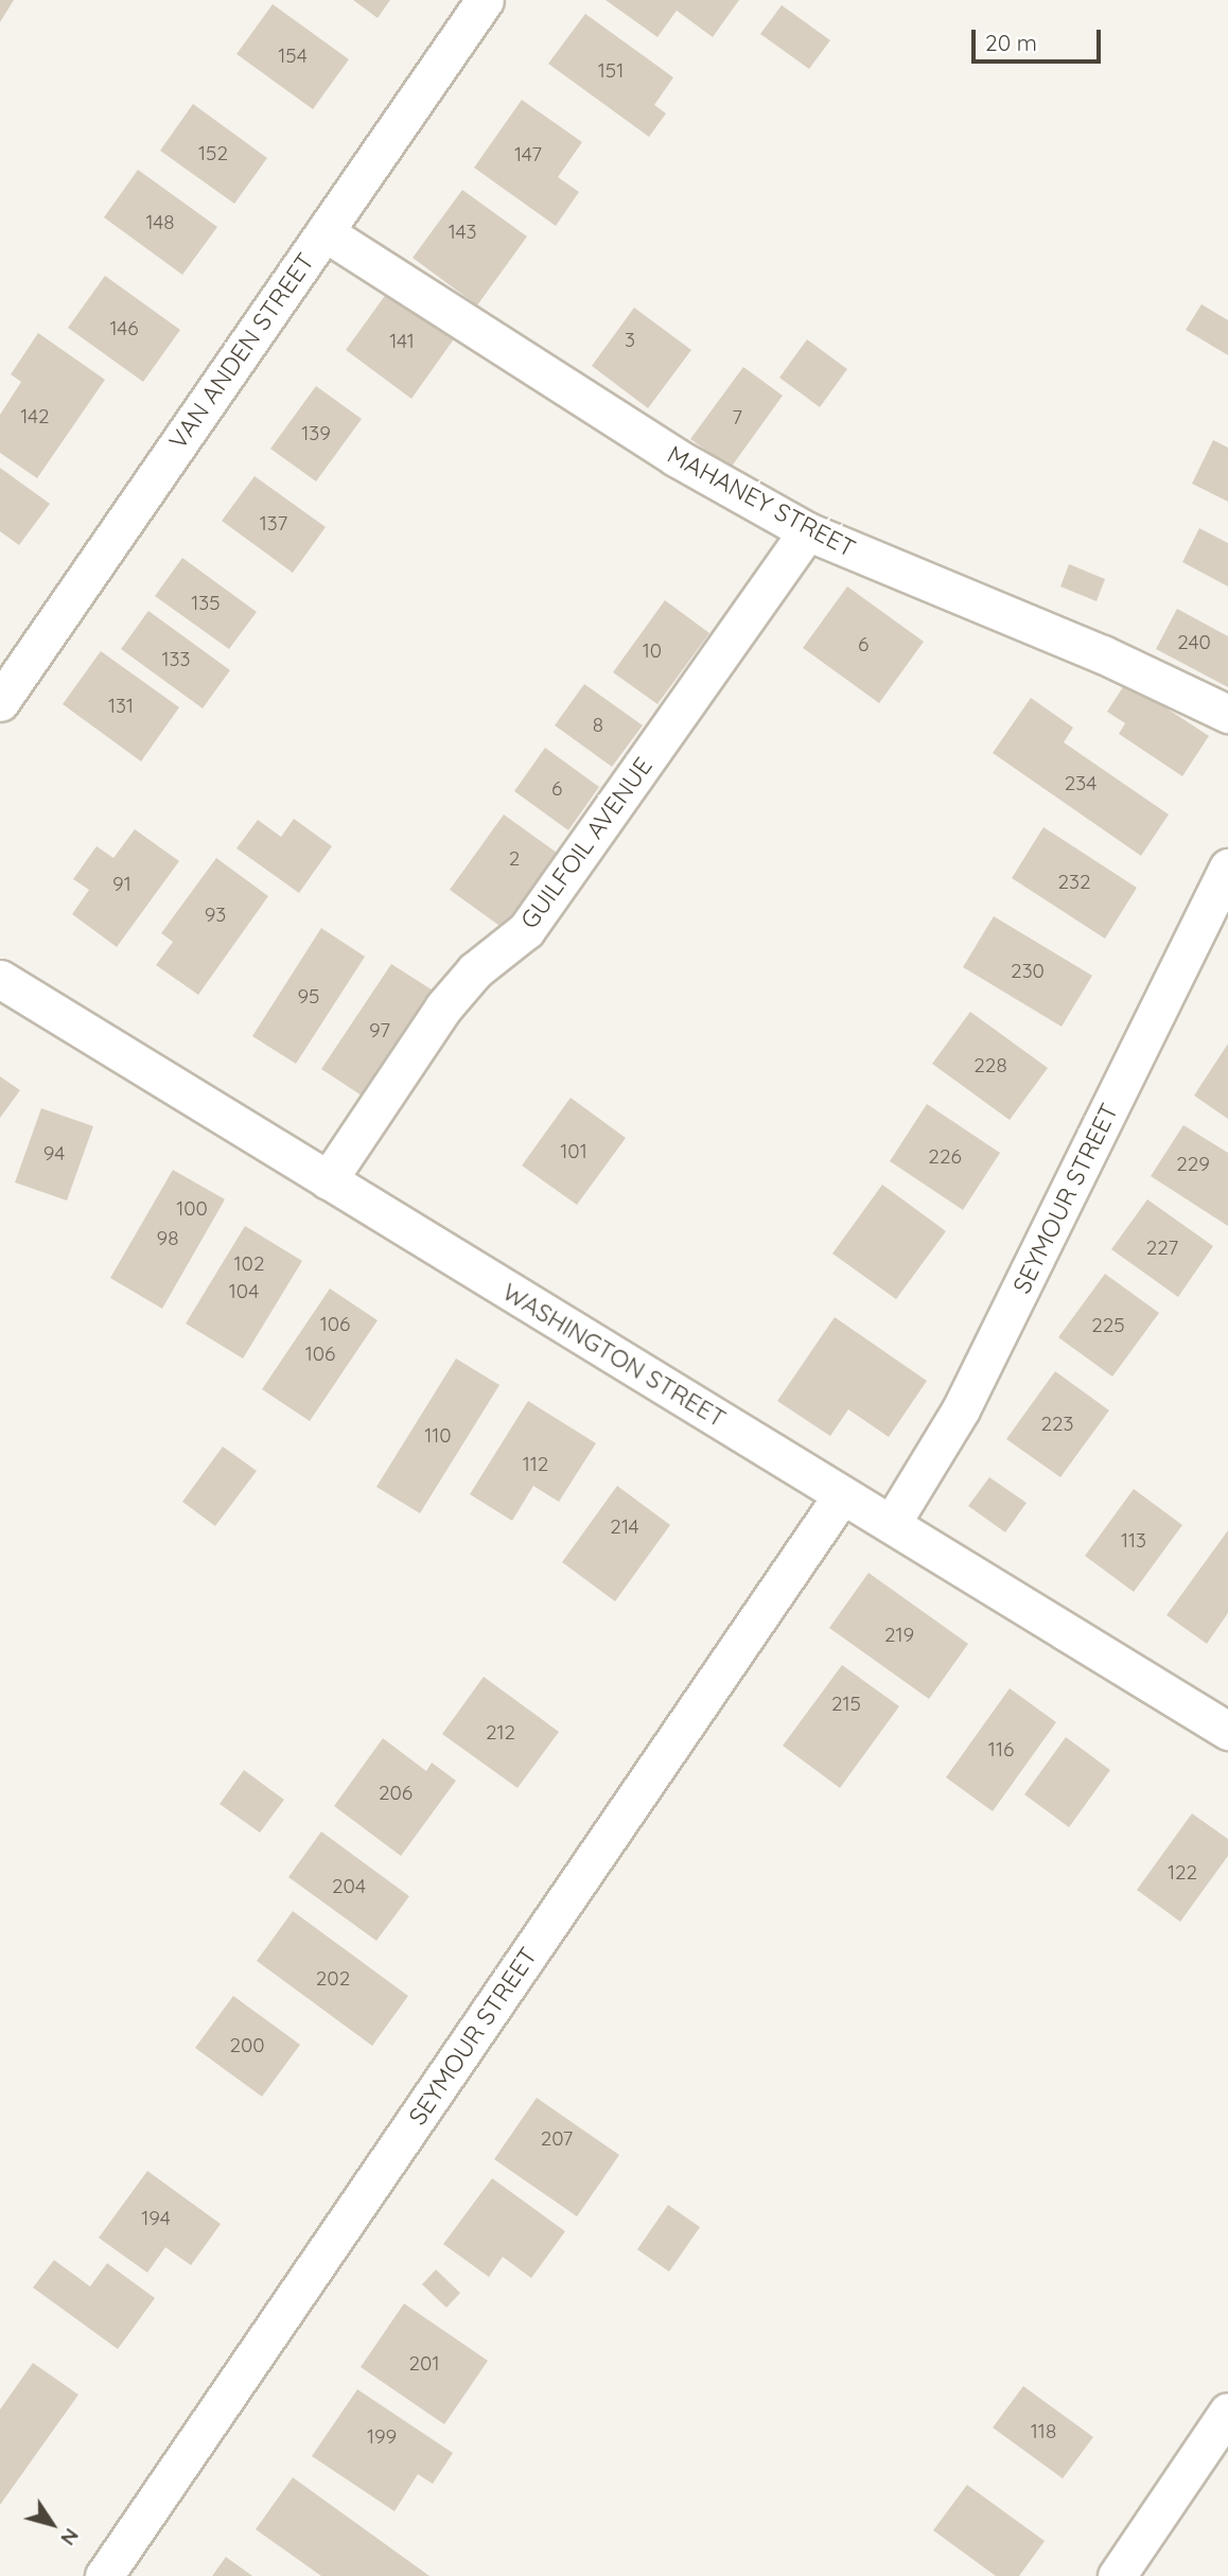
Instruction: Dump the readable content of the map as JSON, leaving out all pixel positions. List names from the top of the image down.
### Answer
{
  "streets": {
    "street": [
      "VAN ANDEN STREET",
      "MAHANEY STREET",
      "GUILFOIL AVENUE",
      "SEYMOUR STREET",
      "WASHINGTON STREET"
    ]
  },
  "crossings": [
    ["VAN ANDEN STREET", "MAHANEY STREET"],
    ["MAHANEY STREET", "GUILFOIL AVENUE"],
    ["GUILFOIL AVENUE", "WASHINGTON STREET"],
    ["SEYMOUR STREET", "WASHINGTON STREET"]
  ],
  "house_numbers": [
    "154",
    "151",
    "152",
    "147",
    "148",
    "143",
    "146",
    "3",
    "141",
    "142",
    "7",
    "139",
    "137",
    "135",
    "240",
    "6",
    "10",
    "133",
    "131",
    "8",
    "234",
    "6",
    "2",
    "232",
    "91",
    "93",
    "230",
    "95",
    "97",
    "228",
    "101",
    "94",
    "226",
    "229",
    "100",
    "98",
    "227",
    "102",
    "104",
    "106",
    "225",
    "106",
    "223",
    "110",
    "112",
    "214",
    "113",
    "219",
    "215",
    "212",
    "116",
    "206",
    "122",
    "204",
    "202",
    "200",
    "207",
    "194",
    "201",
    "118",
    "199"
  ],
  "scale_bar": "20 m",
  "north": "bottom right"
}
